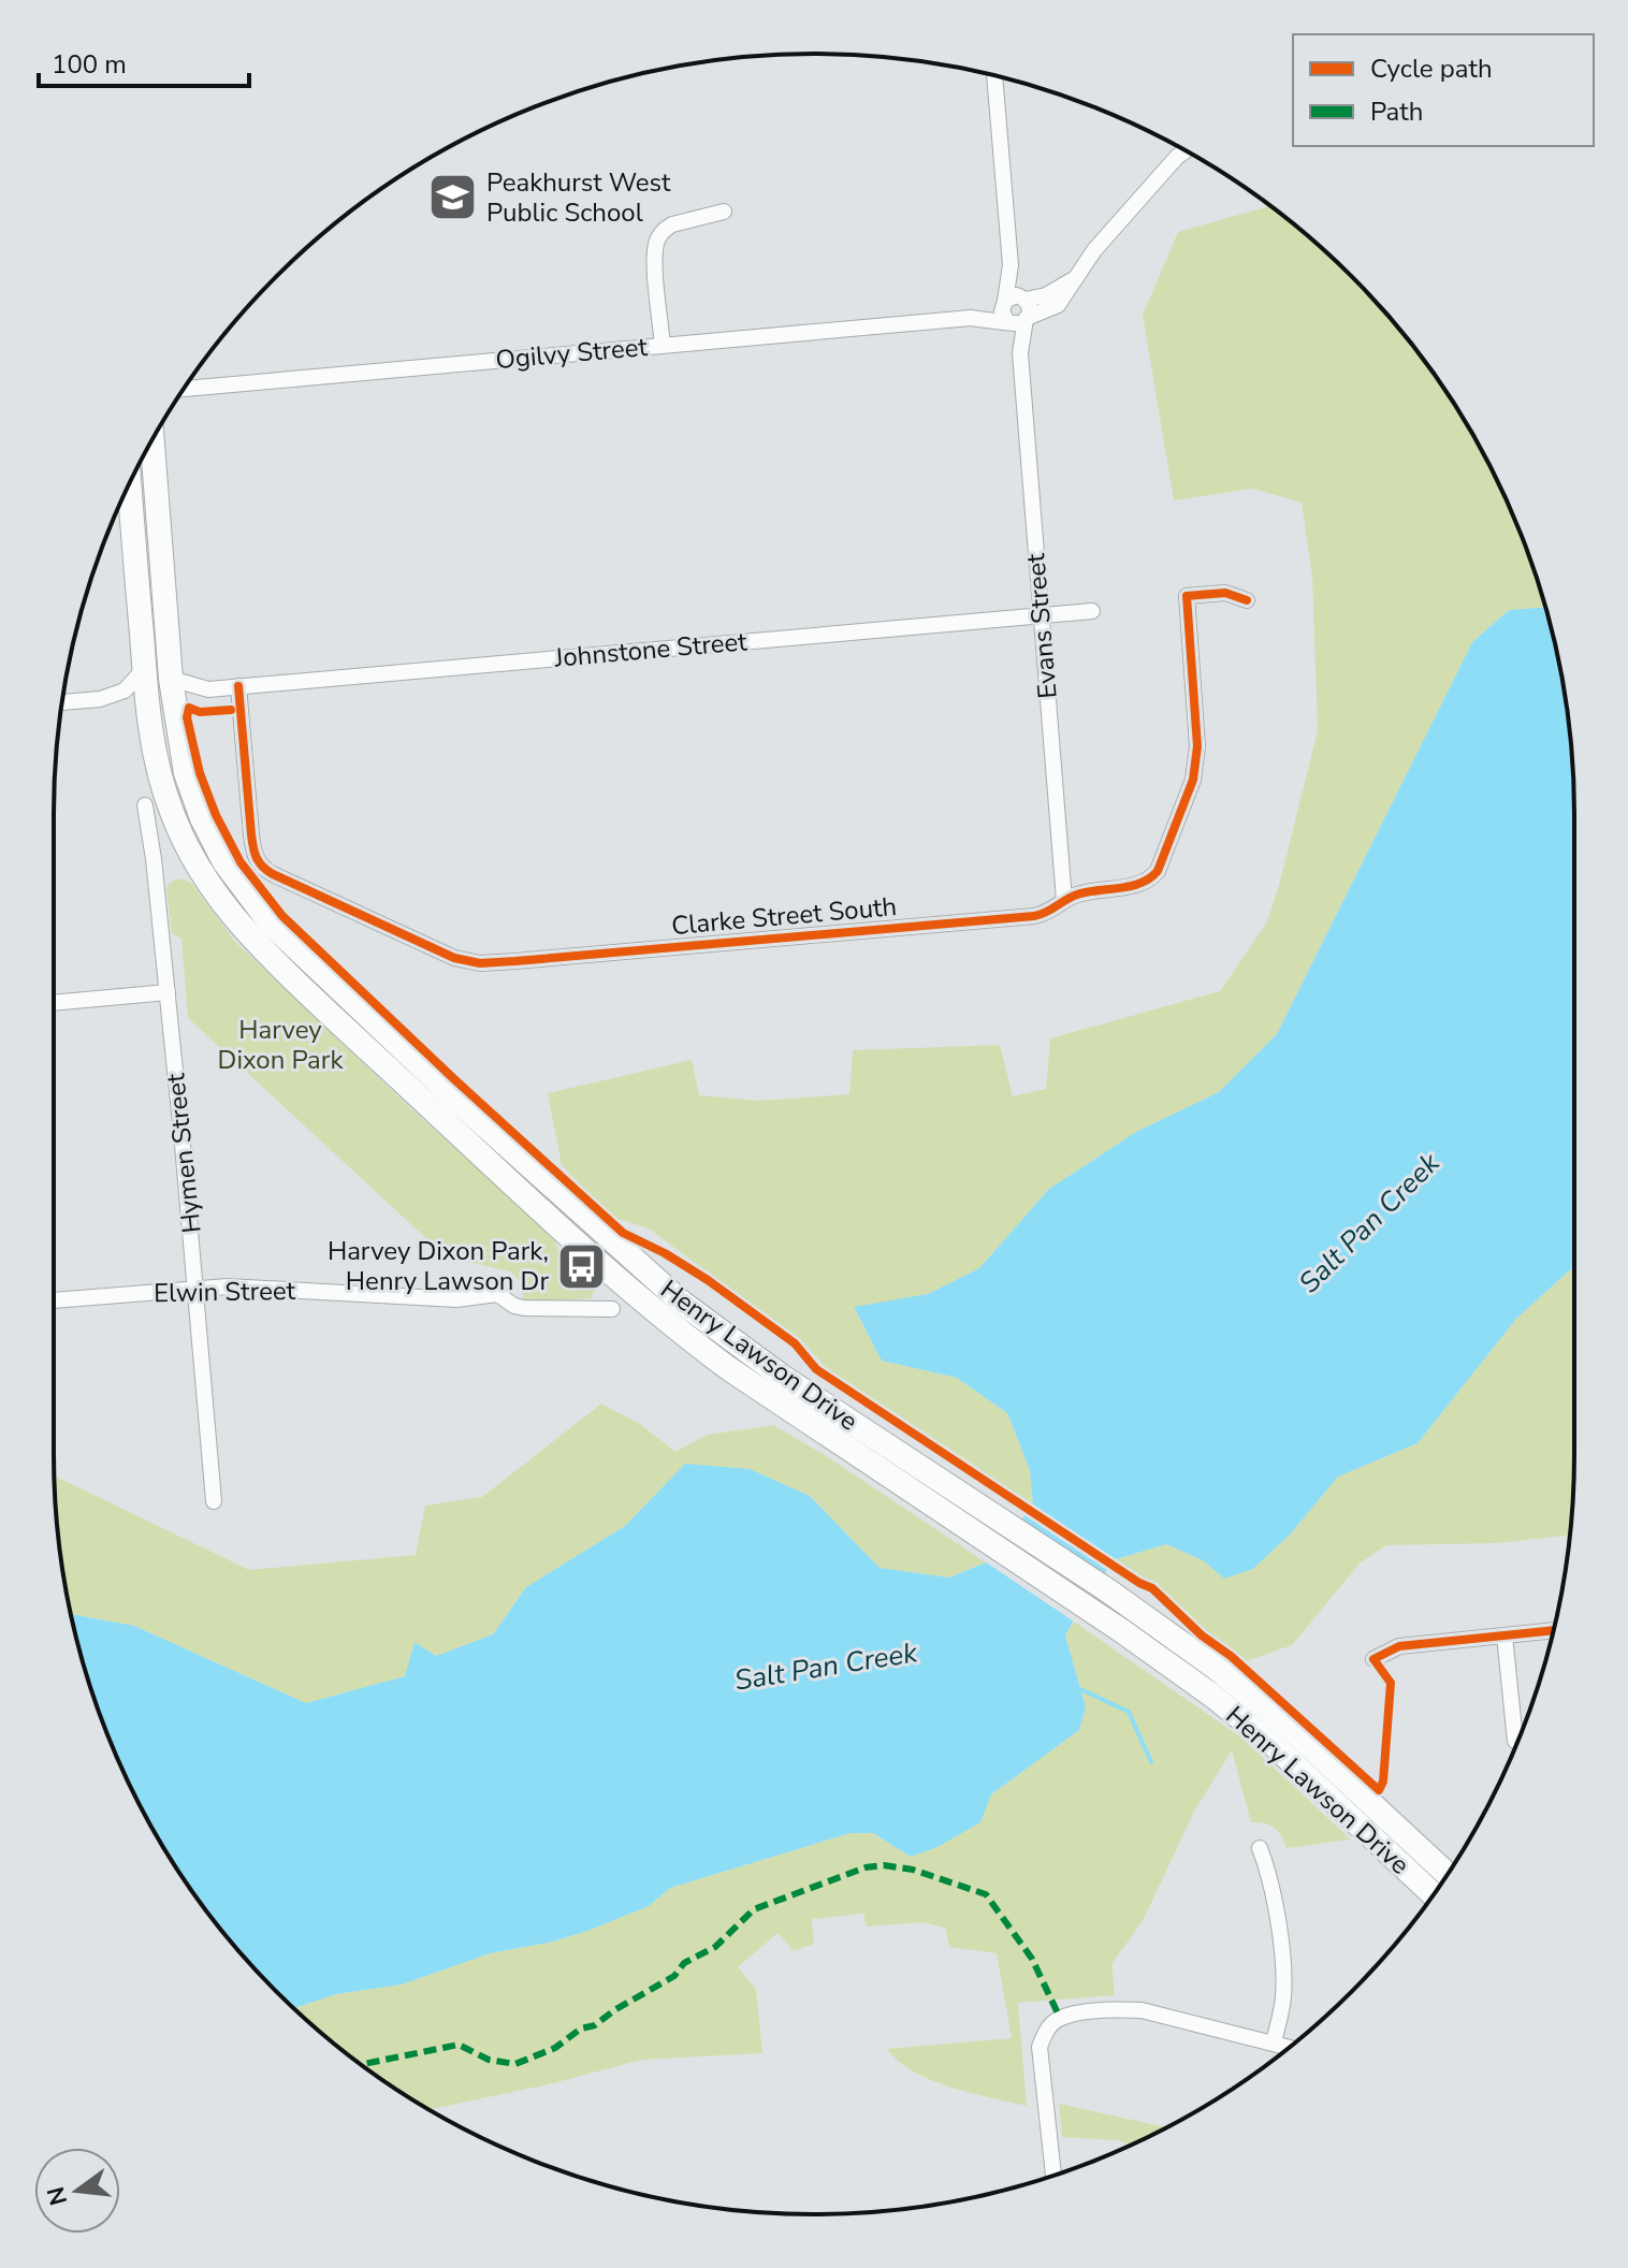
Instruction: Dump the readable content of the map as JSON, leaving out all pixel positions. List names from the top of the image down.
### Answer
{
  "streets": {
    "main road": ["Henry Lawson Drive"],
    "street": [
      "Ogilvy Street",
      "Evans Street",
      "Johnstone Street",
      "Clarke Street South",
      "Hymen Street",
      "Elwin Street"
    ]
  },
  "crossings": [
    ["Ogilvy Street", "Evans Street"],
    ["Evans Street", "Johnstone Street"],
    ["Evans Street", "Clarke Street South"],
    ["Johnstone Street", "Clarke Street South"],
    ["Johnstone Street", "Henry Lawson Drive"],
    ["Hymen Street", "Elwin Street"]
  ],
  "water": ["Salt Pan Creek"],
  "parks": ["Harvey Dixon Park"],
  "places": {
    "school or university": ["Peakhurst West Public School"],
    "bus stop": ["Harvey Dixon Park, Henry Lawson Dr"]
  },
  "legend": ["Cycle path", "Path"],
  "scale_bar": "100 m",
  "north": "left"
}
